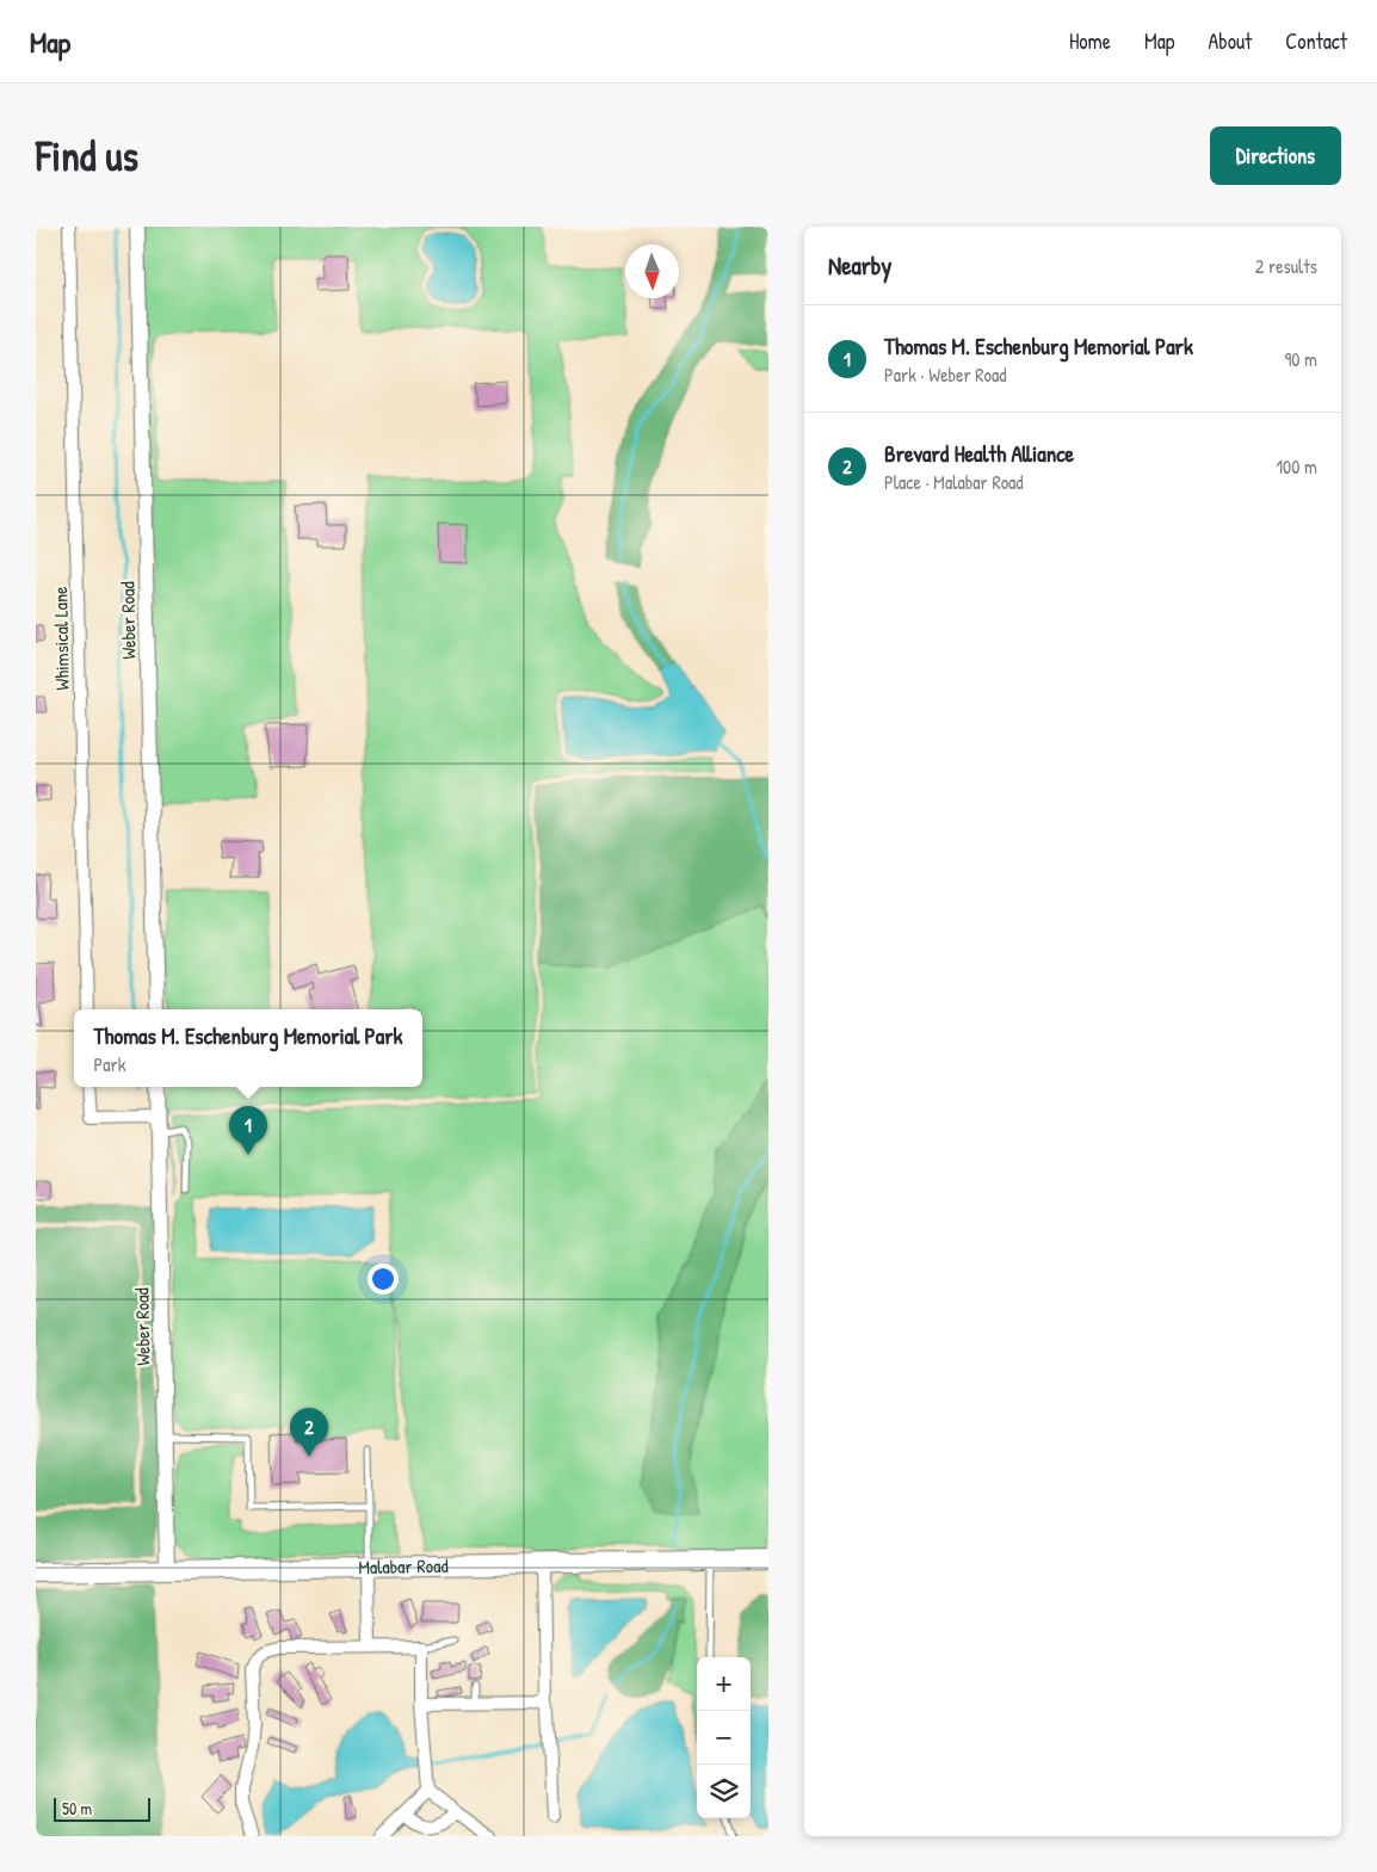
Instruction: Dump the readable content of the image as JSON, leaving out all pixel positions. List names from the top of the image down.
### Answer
{
  "streets": {
    "main road": ["Malabar Road"],
    "street": ["Weber Road", "Whimsical Lane"]
  },
  "crossings": [
    ["Weber Road", "Malabar Road"]
  ],
  "scale_bar": "50 m",
  "north": "bottom",
  "page": {
    "header": "Map",
    "nav": [
      "Home",
      "Map",
      "About",
      "Contact"
    ],
    "buttons": "Directions",
    "title": "Find us",
    "heading": ["Nearby", "2 results"],
    "list": [
      {
        "mark": "1",
        "name": "Thomas M. Eschenburg Memorial Park",
        "note": "Park · Weber Road",
        "value": "90 m"
      },
      {
        "mark": "2",
        "name": "Brevard Health Alliance",
        "note": "Place · Malabar Road",
        "value": "100 m"
      }
    ],
    "popup": ["Thomas M. Eschenburg Memorial Park", "Park"],
    "pins": ["1", "2"],
    "map_buttons": ["+", "−"],
    "scale": "50 m"
  }
}
